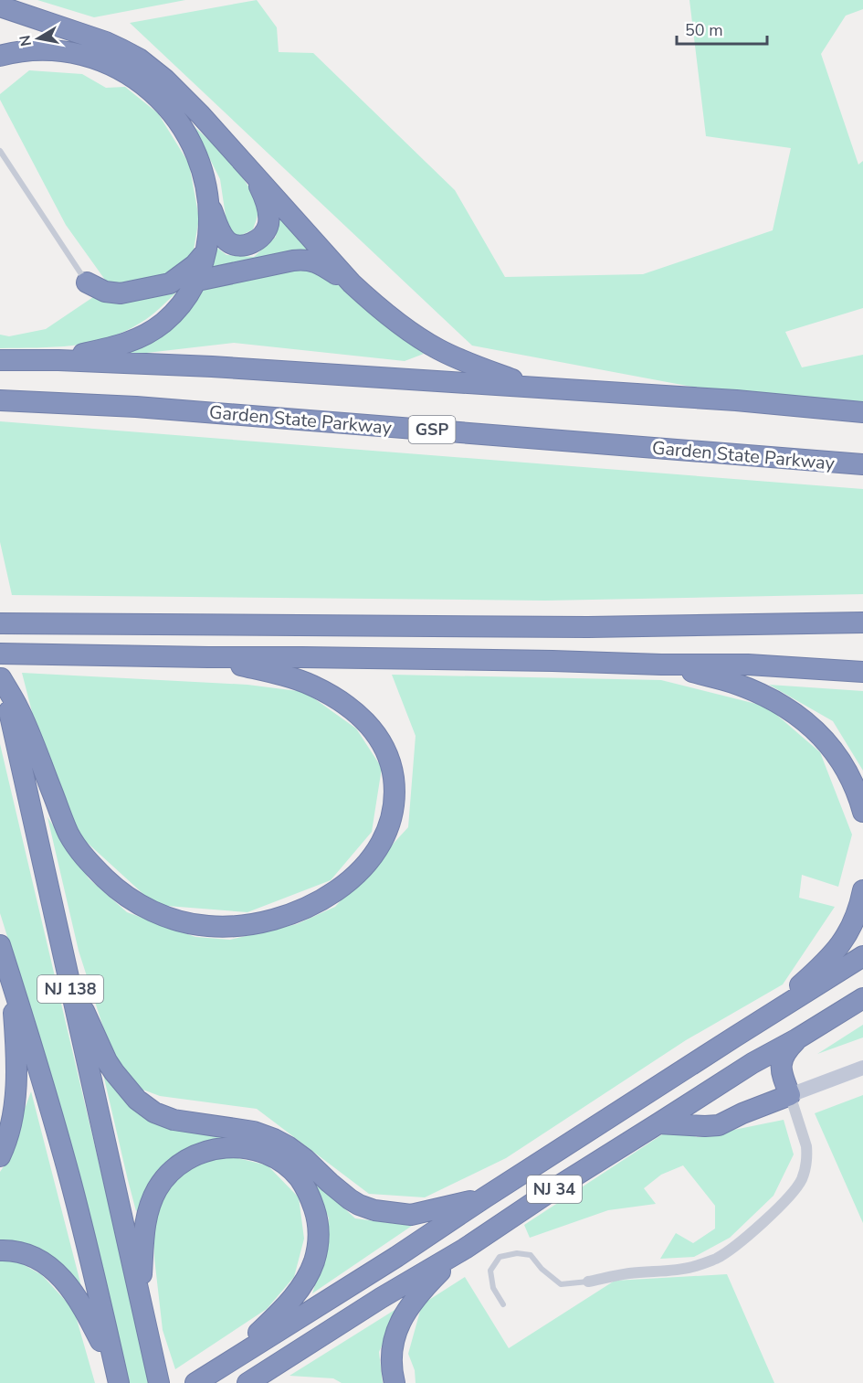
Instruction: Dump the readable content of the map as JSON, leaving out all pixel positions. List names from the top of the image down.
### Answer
{
  "streets": {
    "highway": [
      "Garden State Parkway",
      "GSP",
      "NJ 138",
      "NJ 34"
    ]
  },
  "scale_bar": "50 m",
  "north": "left"
}
